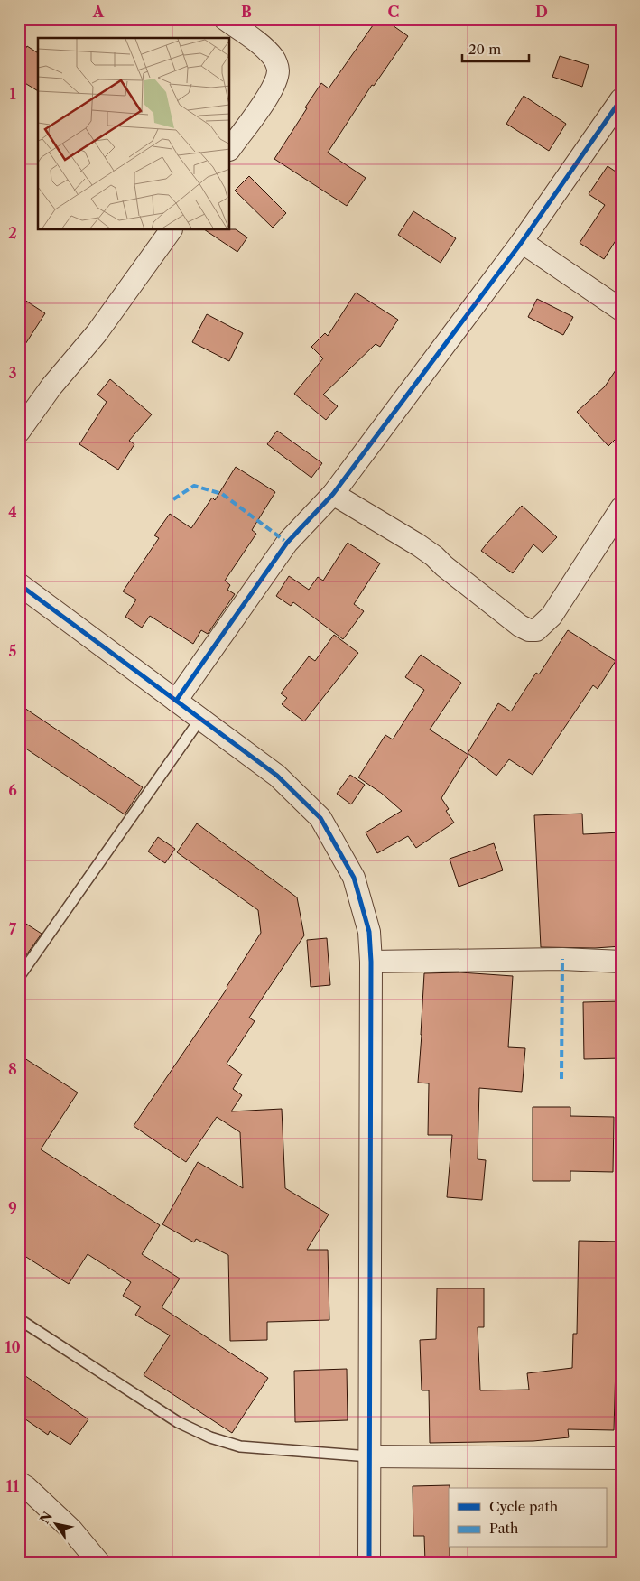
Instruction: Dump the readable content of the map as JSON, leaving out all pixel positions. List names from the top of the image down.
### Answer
{
  "legend": ["Cycle path", "Path"],
  "scale_bar": "20 m",
  "north": "top left",
  "grid": {
    "columns": [
      "A",
      "B",
      "C",
      "D"
    ],
    "rows": [
      "1",
      "2",
      "3",
      "4",
      "5",
      "6",
      "7",
      "8",
      "9",
      "10",
      "11"
    ]
  }
}
